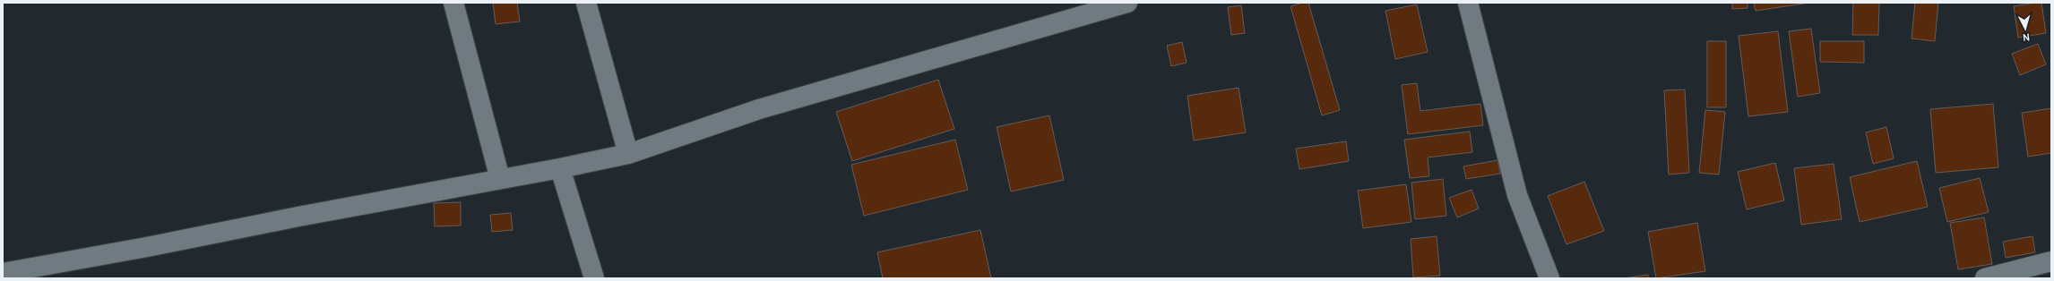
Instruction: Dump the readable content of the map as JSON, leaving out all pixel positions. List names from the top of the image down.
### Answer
{
  "north": "bottom"
}
